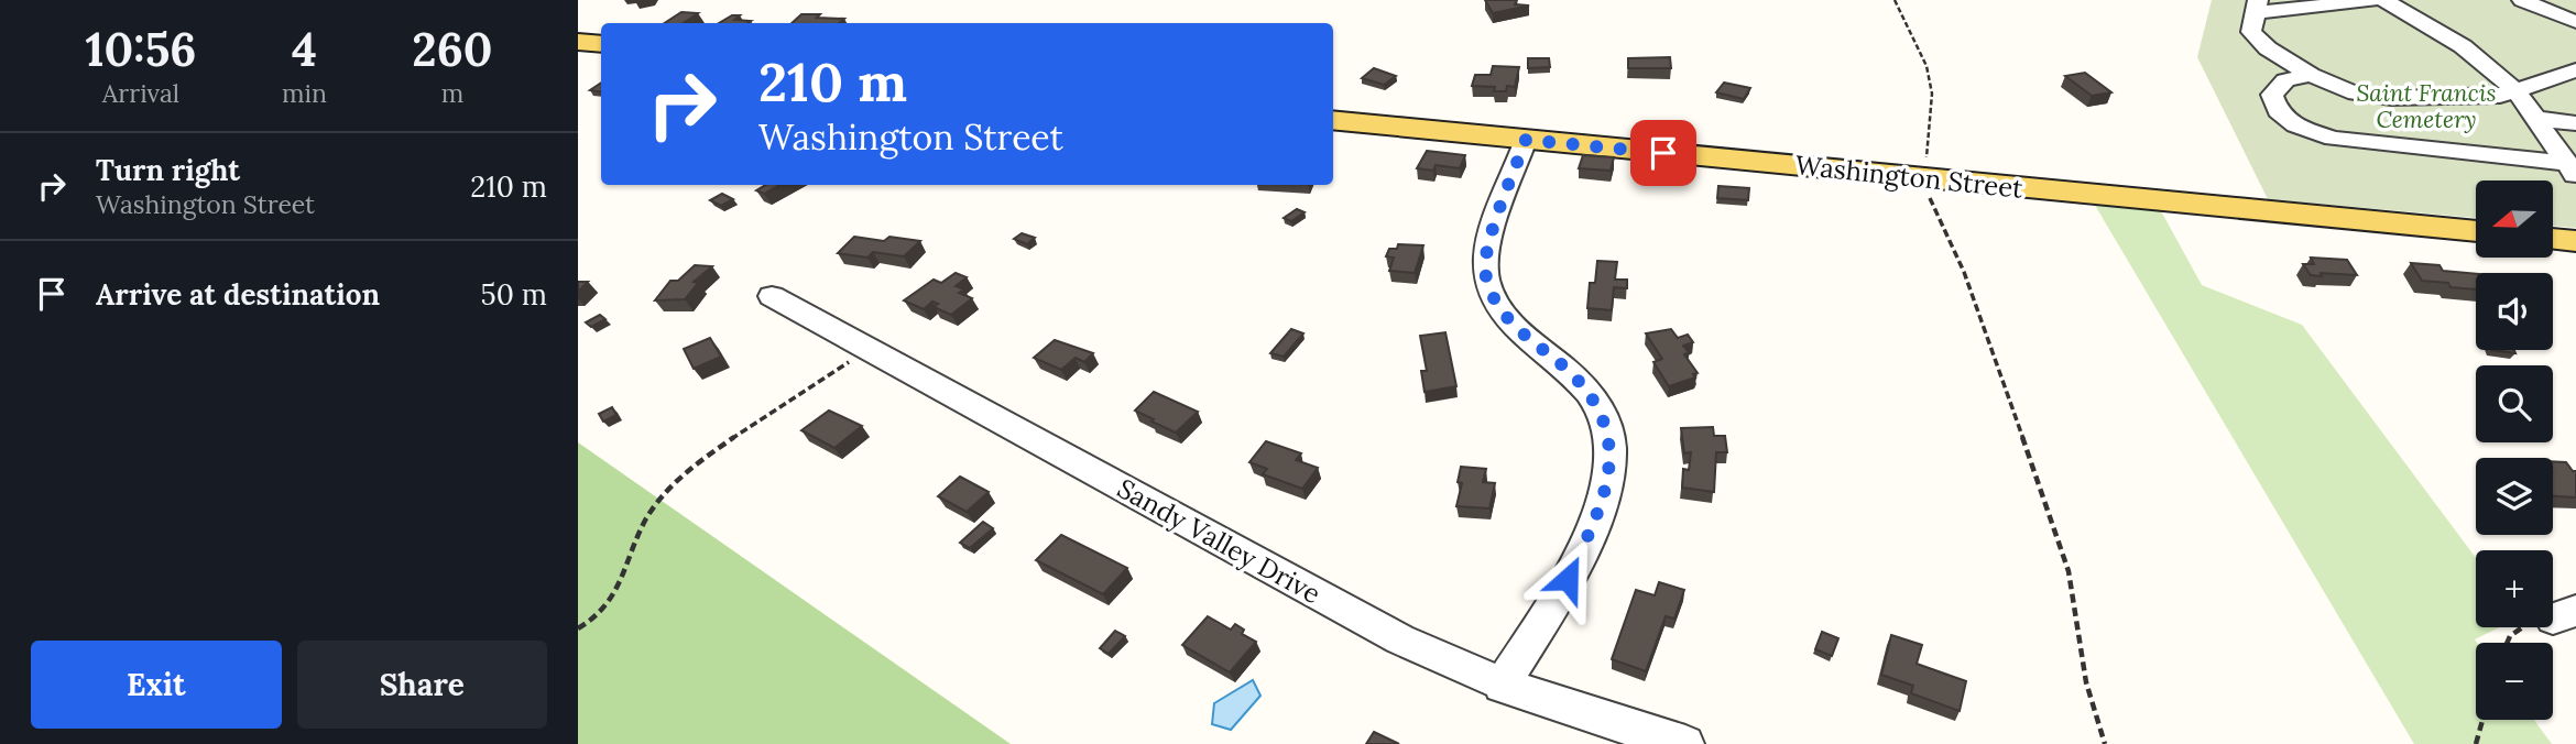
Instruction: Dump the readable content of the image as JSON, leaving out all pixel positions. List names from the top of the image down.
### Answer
{
  "streets": {
    "main road": ["Washington Street"],
    "street": ["Sandy Valley Drive"]
  },
  "parks": ["Saint Francis Cemetery"],
  "north": "left",
  "page": {
    "eta": [
      "10:56",
      "Arrival",
      "4",
      "min",
      "260",
      "m"
    ],
    "turn": ["210 m", "Washington Street"],
    "list": [
      {
        "name": "Turn right",
        "note": "Washington Street",
        "value": "210 m"
      },
      {
        "name": "Arrive at destination",
        "value": "50 m"
      }
    ],
    "map_buttons": ["+", "−"],
    "buttons": ["Exit", "Share"]
  }
}
